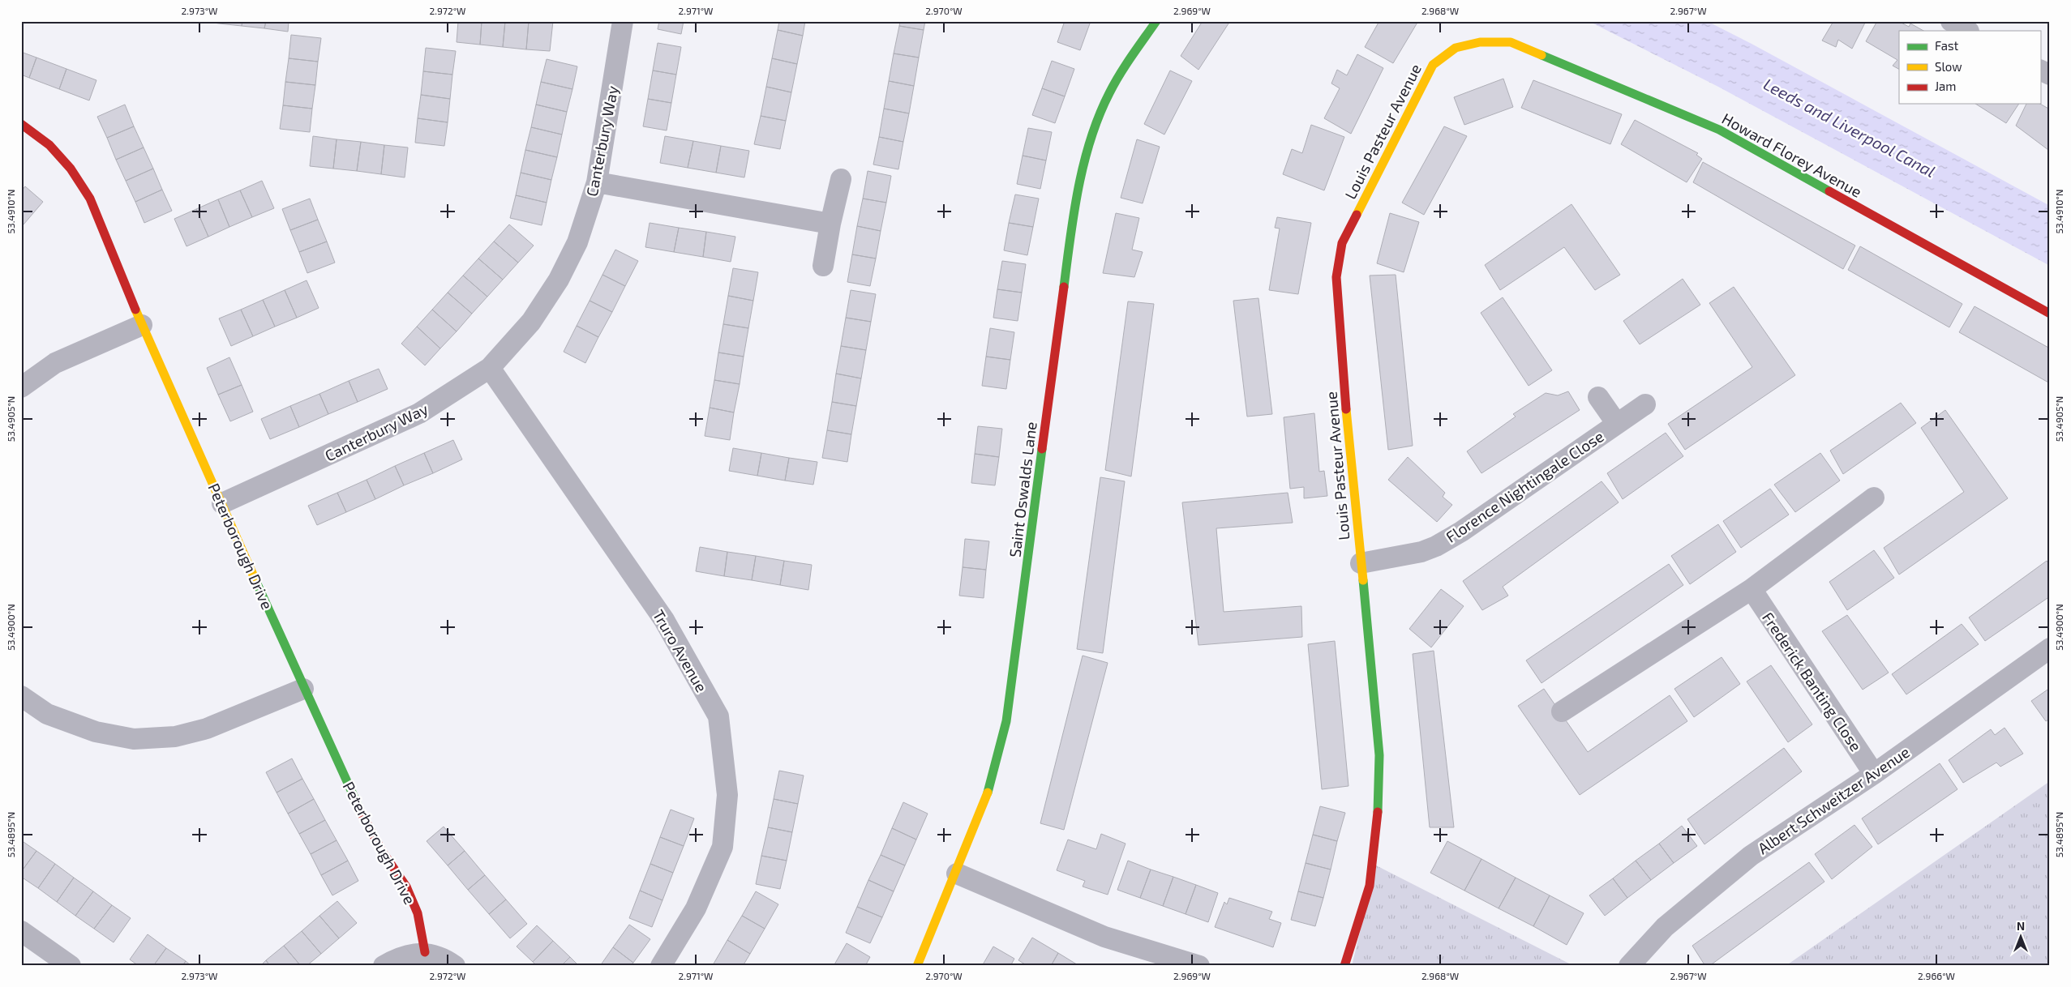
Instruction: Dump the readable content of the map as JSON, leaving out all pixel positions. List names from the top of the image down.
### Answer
{
  "streets": {
    "street": [
      "Louis Pasteur Avenue",
      "Canterbury Way",
      "Howard Florey Avenue",
      "Florence Nightingale Close",
      "Saint Oswalds Lane",
      "Peterborough Drive",
      "Truro Avenue",
      "Frederick Banting Close",
      "Albert Schweitzer Avenue"
    ]
  },
  "crossings": [
    ["Louis Pasteur Avenue", "Howard Florey Avenue"],
    ["Louis Pasteur Avenue", "Florence Nightingale Close"],
    ["Canterbury Way", "Peterborough Drive"],
    ["Canterbury Way", "Truro Avenue"],
    ["Frederick Banting Close", "Albert Schweitzer Avenue"]
  ],
  "water": ["Leeds and Liverpool Canal"],
  "legend": ["Fast", "Slow", "Jam"],
  "north": "top",
  "coordinates": [
    "2.973°W",
    "2.972°W",
    "2.971°W",
    "2.970°W",
    "2.969°W",
    "2.968°W",
    "2.967°W",
    "53.4910°N",
    "53.4905°N",
    "53.4900°N",
    "53.4895°N",
    "2.966°W"
  ]
}
